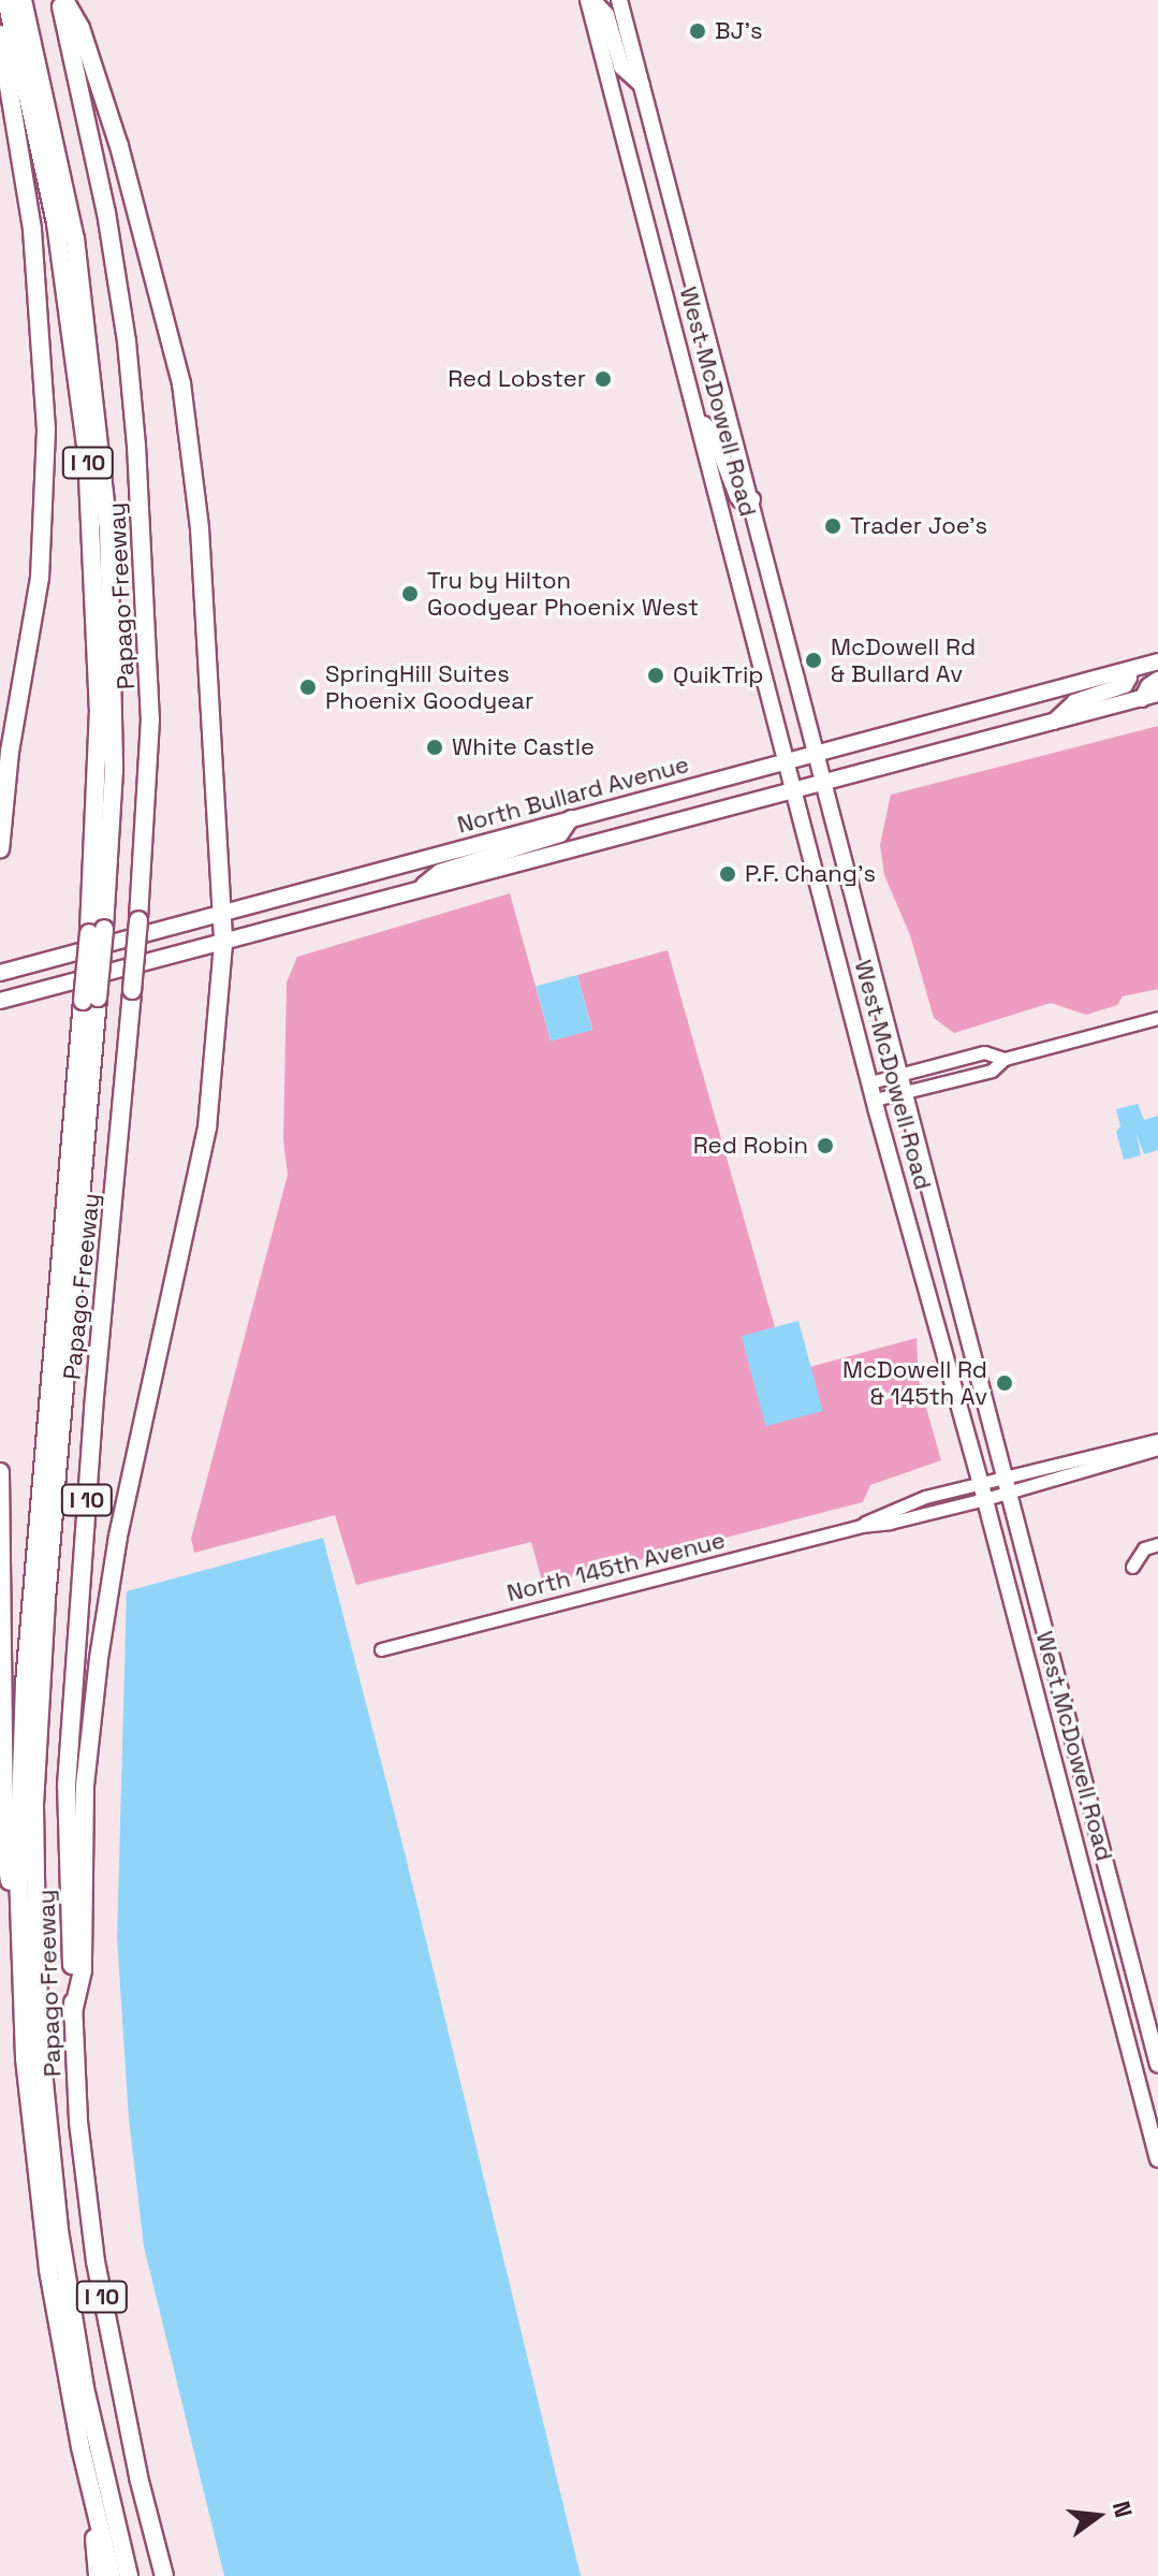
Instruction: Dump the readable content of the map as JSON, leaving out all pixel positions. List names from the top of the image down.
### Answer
{
  "streets": {
    "highway": ["I 10", "Papago Freeway"],
    "main road": ["West McDowell Road", "North Bullard Avenue"],
    "street": ["North 145th Avenue"]
  },
  "crossings": [
    ["West McDowell Road", "North Bullard Avenue"],
    ["West McDowell Road", "North 145th Avenue"]
  ],
  "places": [
    "BJ's",
    "Red Lobster",
    "Trader Joe's",
    "Tru by Hilton Goodyear Phoenix West",
    "McDowell Rd & Bullard Av",
    "QuikTrip",
    "SpringHill Suites Phoenix Goodyear",
    "White Castle",
    "P.F. Chang's",
    "Red Robin",
    "McDowell Rd & 145th Av"
  ],
  "north": "right"
}
